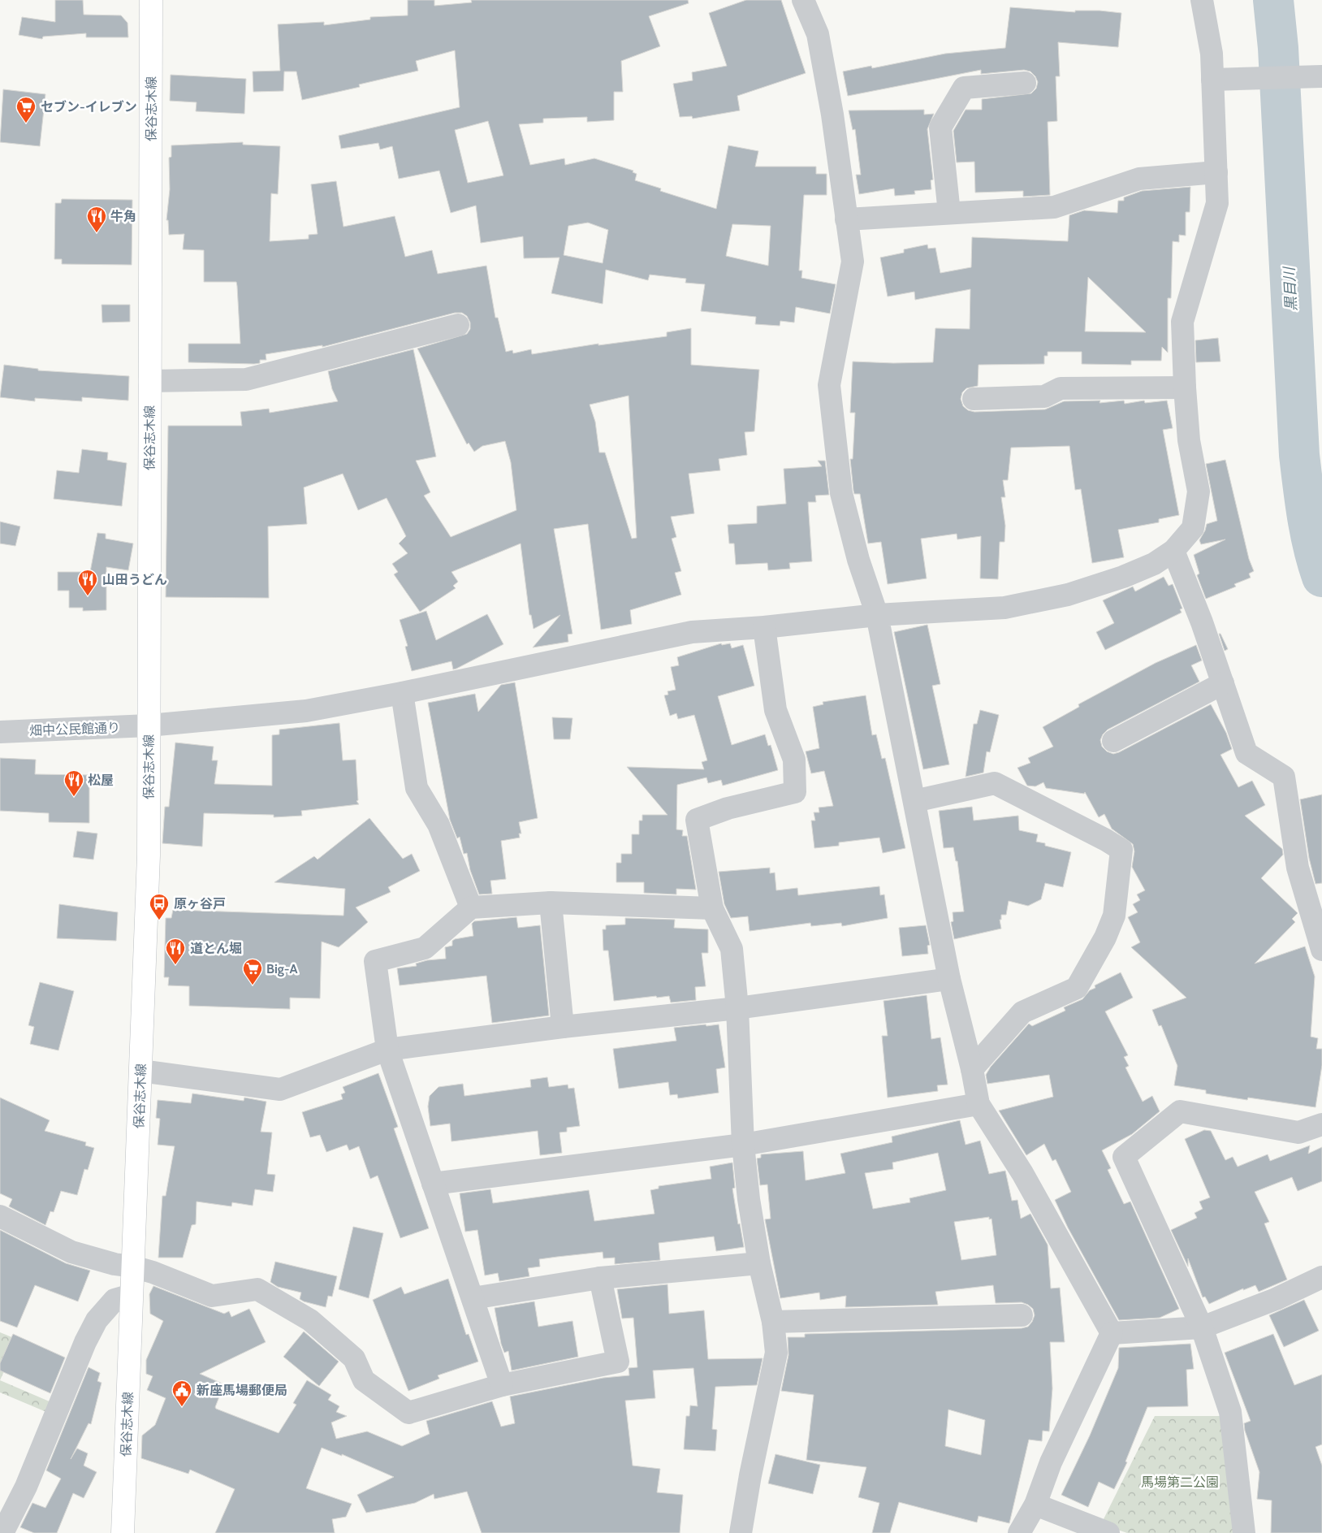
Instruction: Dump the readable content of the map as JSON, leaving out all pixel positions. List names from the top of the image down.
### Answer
{
  "streets": {
    "main road": ["保谷志木線"],
    "street": ["畑中公民館通り"]
  },
  "crossings": [
    ["保谷志木線", "畑中公民館通り"]
  ],
  "water": ["黒目川"],
  "parks": ["馬場第二公園"],
  "places": {
    "supermarket": ["セブン-イレブン", "Big-A"],
    "restaurant": [
      "牛角",
      "山田うどん",
      "松屋",
      "道とん堀"
    ],
    "bus stop": ["原ヶ谷戸"],
    "public building": ["新座馬場郵便局"]
  }
}
